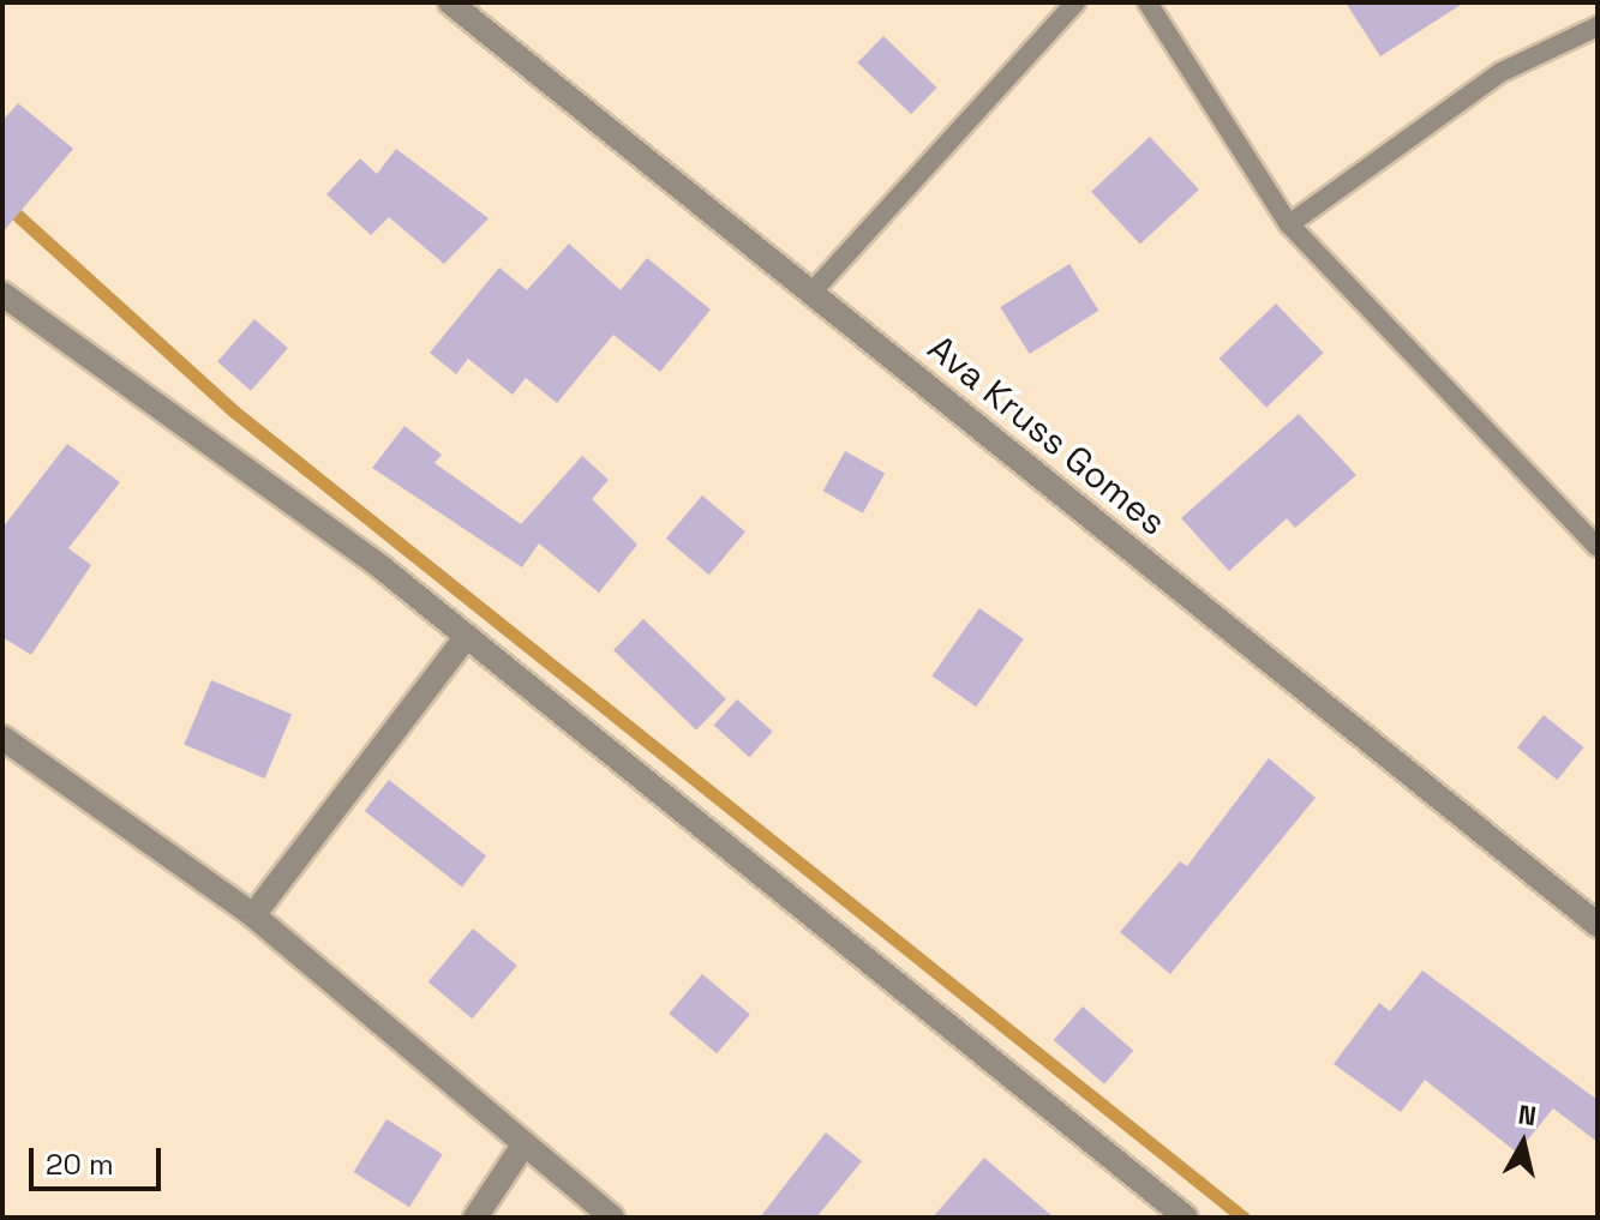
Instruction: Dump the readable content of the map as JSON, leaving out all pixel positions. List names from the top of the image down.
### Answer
{
  "streets": {
    "street": ["Ava Kruss Gomes"]
  },
  "scale_bar": "20 m",
  "north": "top"
}
